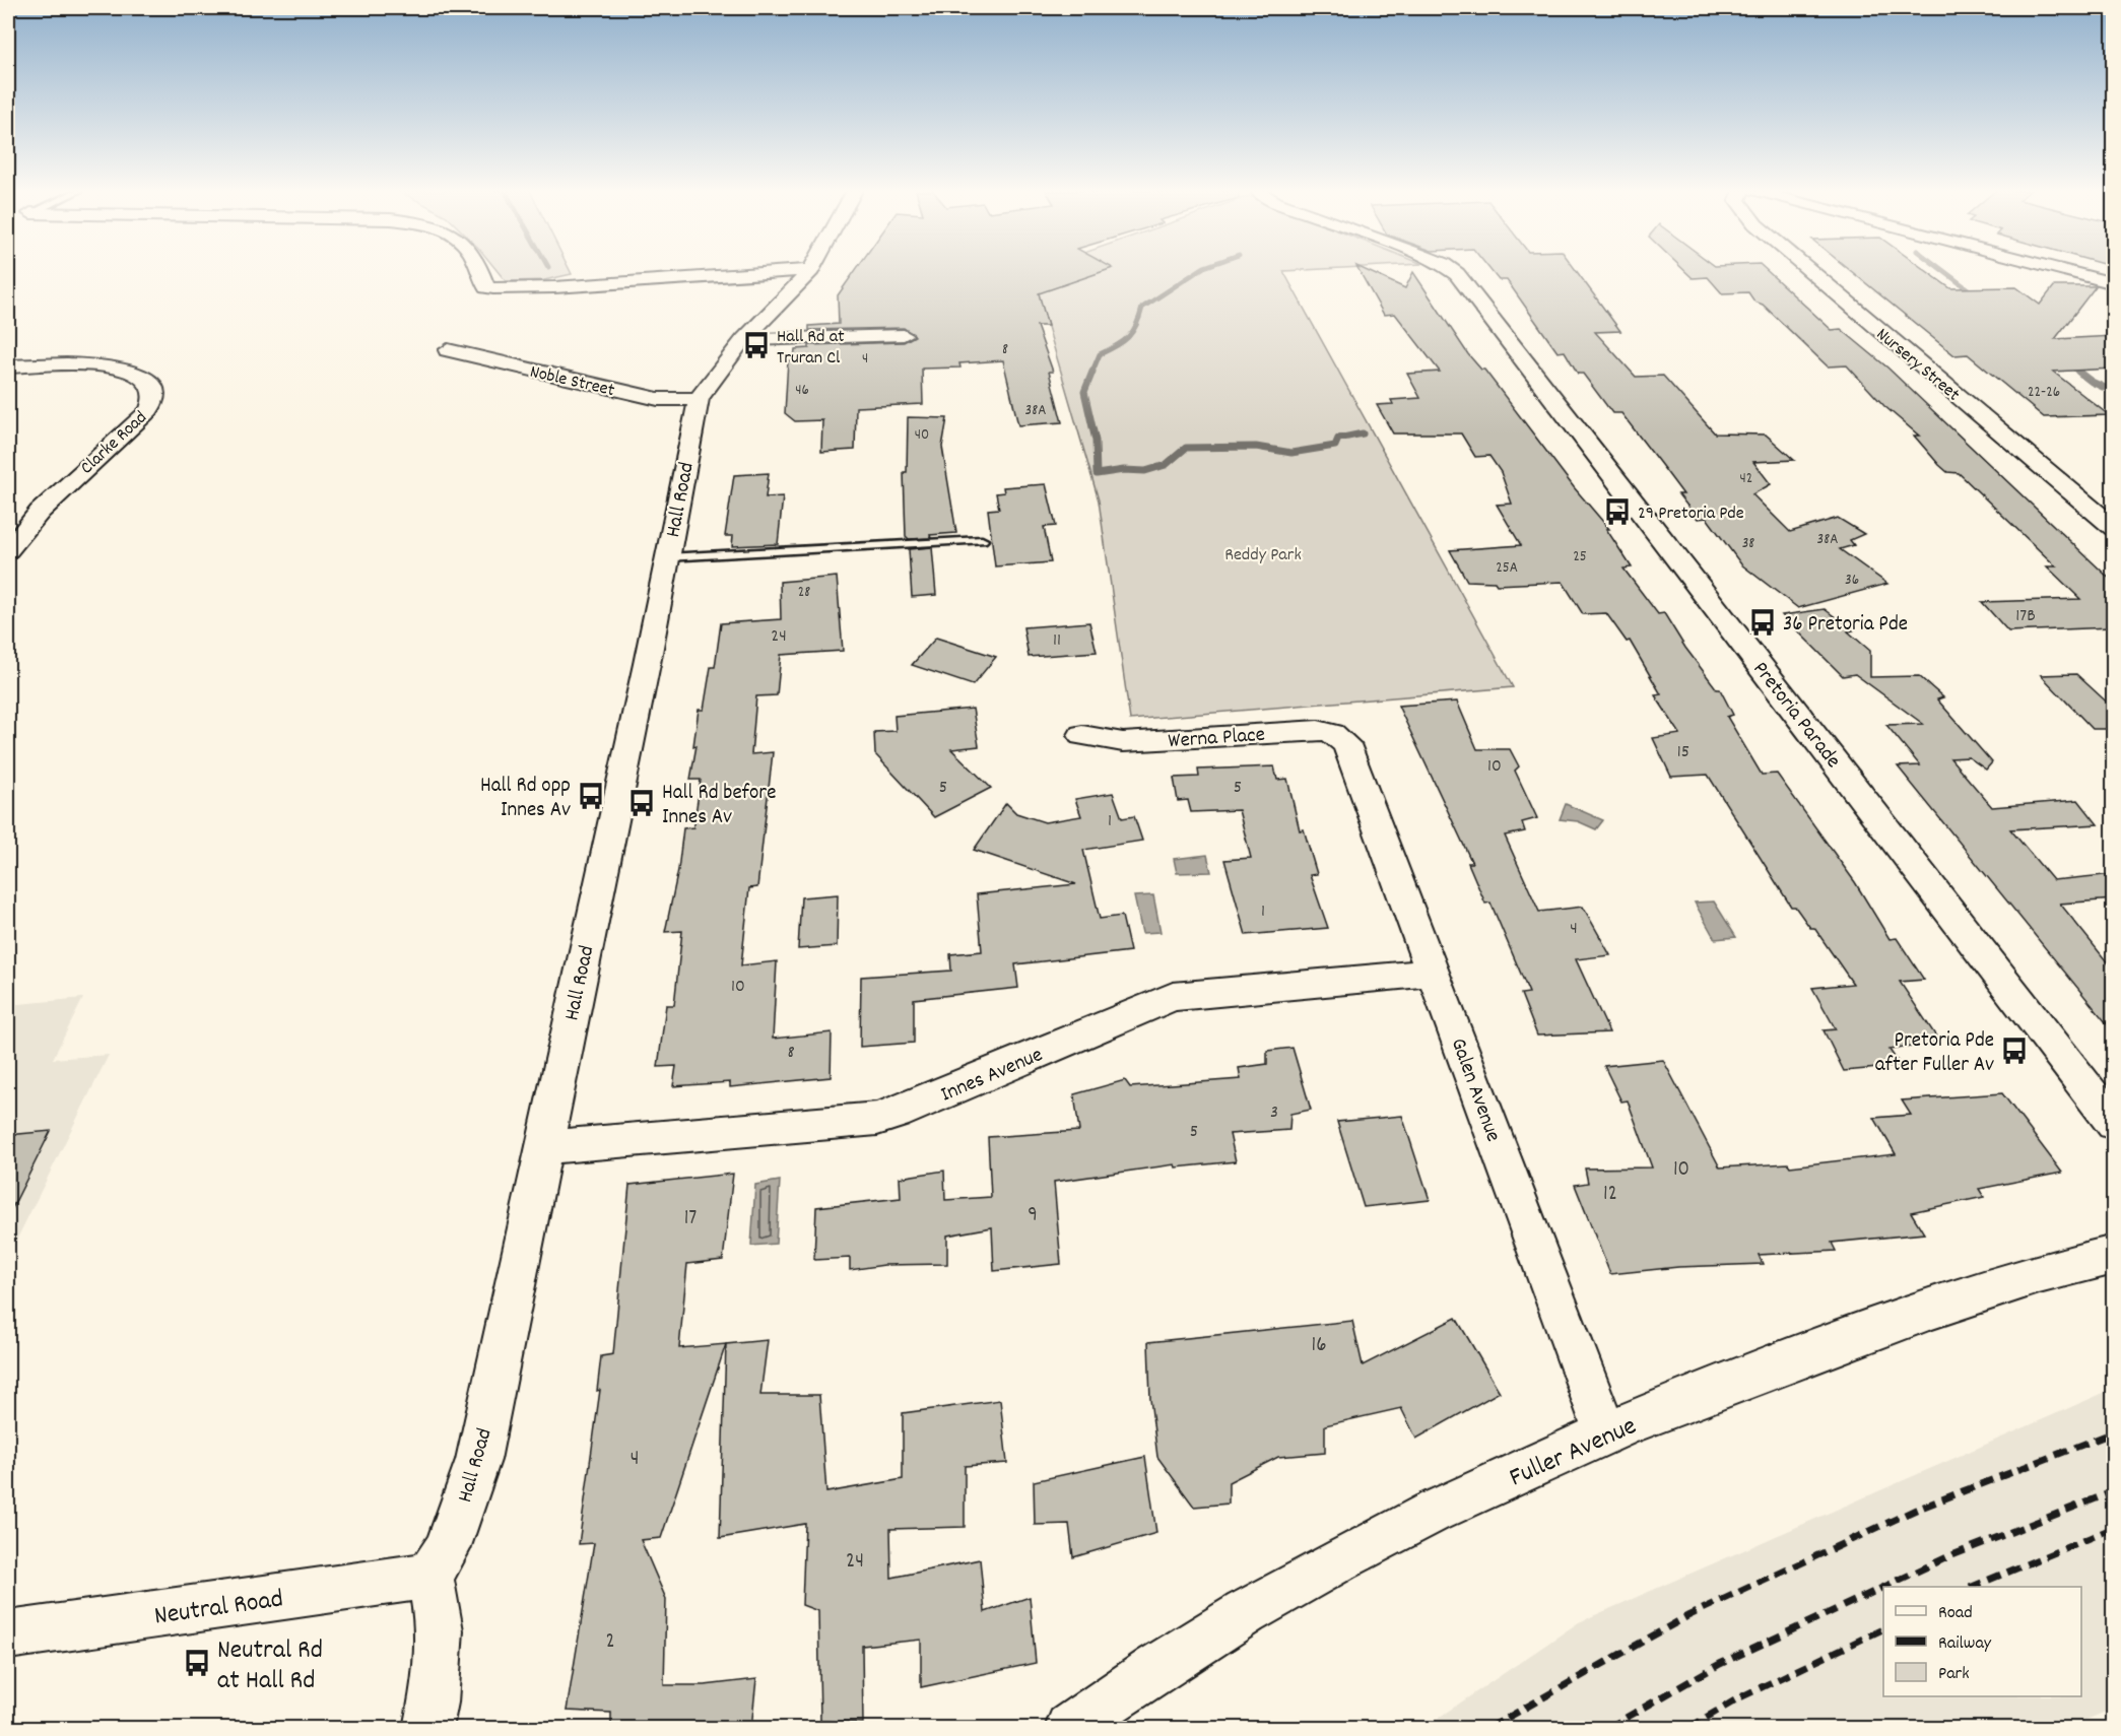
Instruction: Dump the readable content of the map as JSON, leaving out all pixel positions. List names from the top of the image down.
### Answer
{
  "streets": {
    "street": [
      "Nursery Street",
      "Noble Street",
      "Clarke Road",
      "Hall Road",
      "Pretoria Parade",
      "Werna Place",
      "Innes Avenue",
      "Galen Avenue",
      "Fuller Avenue",
      "Neutral Road"
    ]
  },
  "crossings": [
    ["Noble Street", "Hall Road"],
    ["Hall Road", "Innes Avenue"],
    ["Hall Road", "Neutral Road"],
    ["Werna Place", "Galen Avenue"],
    ["Innes Avenue", "Galen Avenue"],
    ["Galen Avenue", "Fuller Avenue"]
  ],
  "parks": ["Reddy Park"],
  "places": {
    "bus stop": [
      "Hall Rd at Truran Cl",
      "29 Pretoria Pde",
      "36 Pretoria Pde",
      "Hall Rd opp Innes Av",
      "Hall Rd before Innes Av",
      "Pretoria Pde after Fuller Av",
      "Neutral Rd at Hall Rd"
    ]
  },
  "house_numbers": [
    "8",
    "4",
    "46",
    "22-26",
    "38A",
    "40",
    "42",
    "38A",
    "38",
    "25",
    "25A",
    "36",
    "28",
    "17B",
    "24",
    "11",
    "15",
    "10",
    "5",
    "5",
    "1",
    "1",
    "4",
    "10",
    "8",
    "3",
    "5",
    "10",
    "12",
    "9",
    "17",
    "16",
    "4",
    "24",
    "2"
  ],
  "legend": ["Road", "Railway", "Park"]
}
